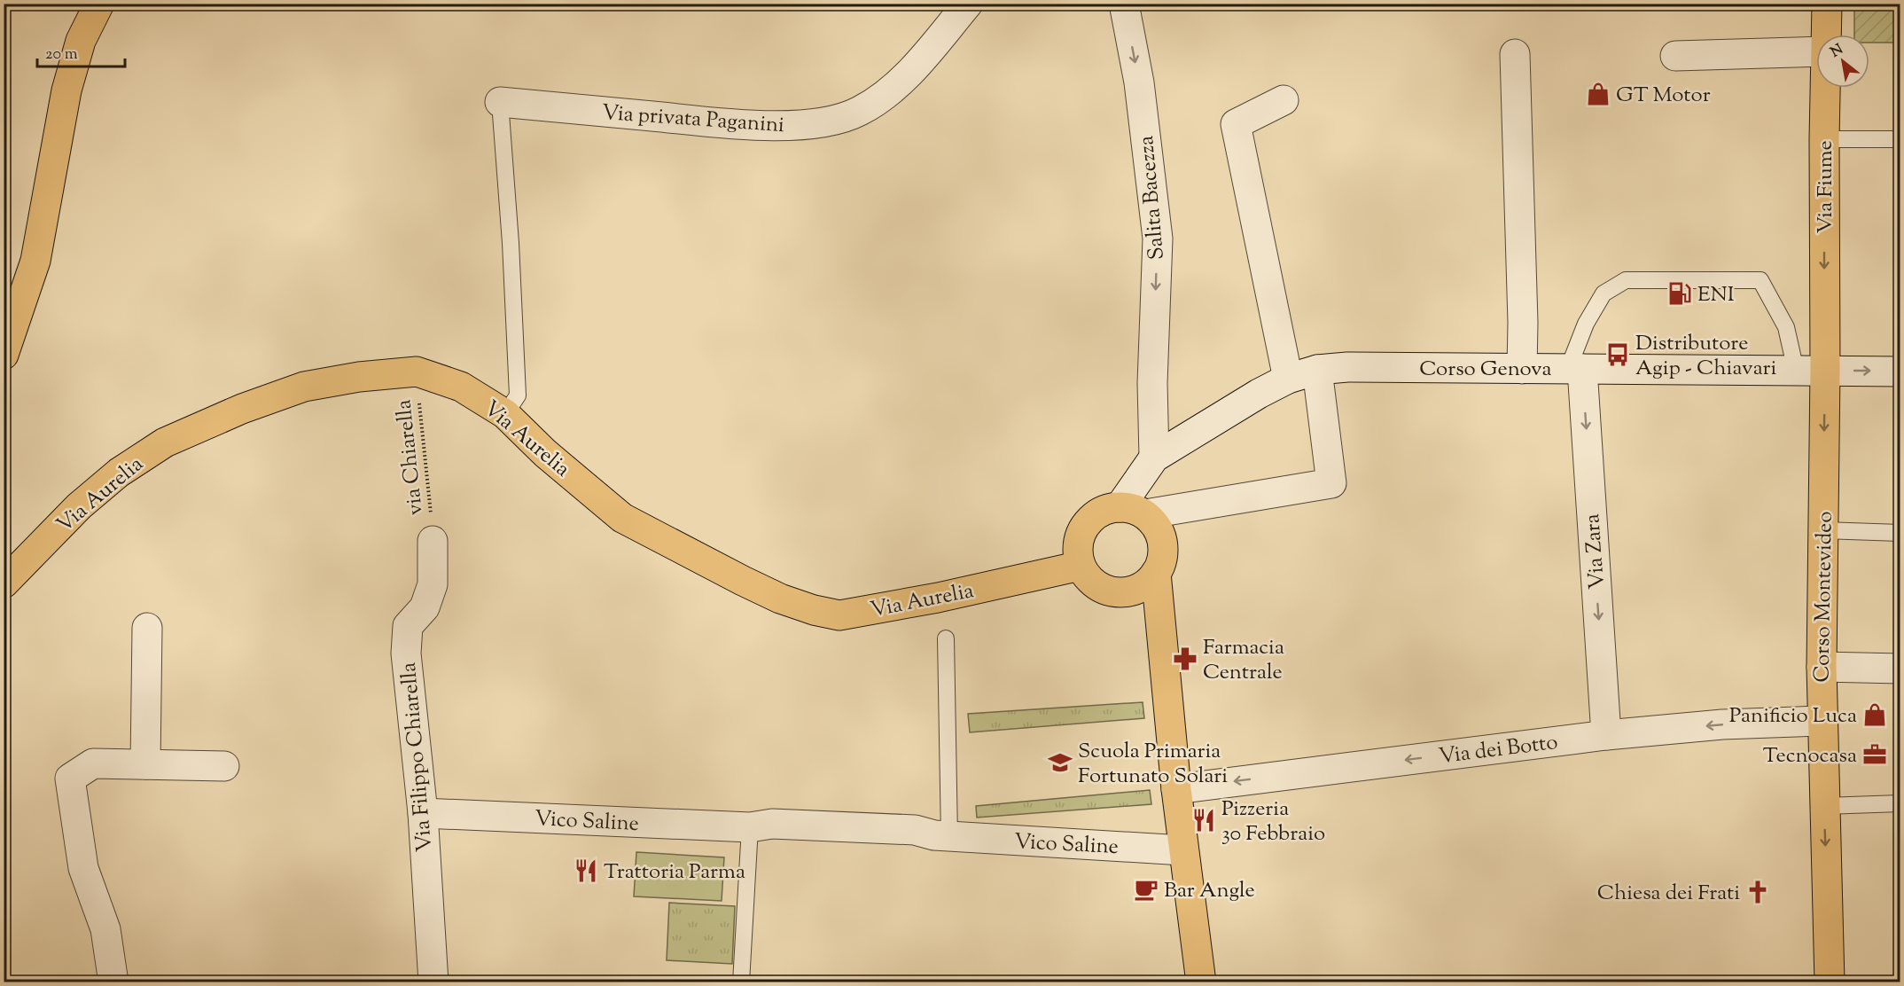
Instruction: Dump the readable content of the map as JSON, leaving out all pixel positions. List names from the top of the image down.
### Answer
{
  "streets": {
    "main road": ["Via Fiume", "Via Aurelia", "Corso Montevideo"],
    "street": [
      "Via privata Paganini",
      "Salita Bacezza",
      "Corso Genova",
      "Via Zara",
      "Via dei Botto",
      "Via Filippo Chiarella",
      "Vico Saline"
    ],
    "path": ["via Chiarella"]
  },
  "crossings": [
    ["Via Fiume", "Corso Genova"],
    ["Via Fiume", "Corso Montevideo"],
    ["Salita Bacezza", "Corso Genova"],
    ["Corso Genova", "Via Aurelia"],
    ["Corso Genova", "Via Zara"],
    ["Corso Genova", "Corso Montevideo"],
    ["Via Aurelia", "via Chiarella"],
    ["via Chiarella", "Via Filippo Chiarella"],
    ["Via Zara", "Via dei Botto"],
    ["Corso Montevideo", "Via dei Botto"],
    ["Via Filippo Chiarella", "Vico Saline"]
  ],
  "one_way": [
    "Via Fiume",
    "Salita Bacezza",
    "Via Zara",
    "Corso Montevideo",
    "Via dei Botto"
  ],
  "places": {
    "shop": ["GT Motor", "Panificio Luca"],
    "fuel station": ["ENI"],
    "bus stop": ["Distributore Agip - Chiavari"],
    "pharmacy": ["Farmacia Centrale"],
    "office": ["Tecnocasa"],
    "school or university": ["Scuola Primaria Fortunato Solari"],
    "restaurant": ["Pizzeria 30 Febbraio", "Trattoria Parma"],
    "cafe": ["Bar Angle"],
    "church": ["Chiesa dei Frati"]
  },
  "scale_bar": "20 m",
  "north": "top left"
}
